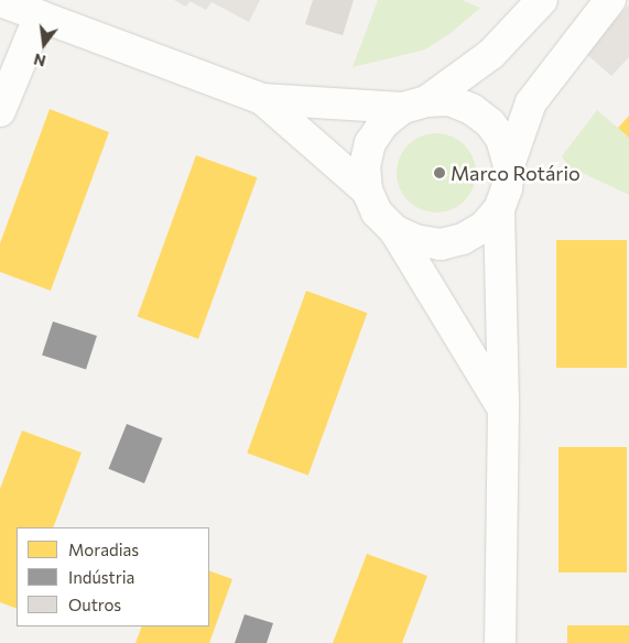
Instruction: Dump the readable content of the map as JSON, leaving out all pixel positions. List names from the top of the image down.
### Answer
{
  "places": ["Marco Rotário"],
  "legend": ["Moradias", "Indústria", "Outros"],
  "north": "bottom"
}
